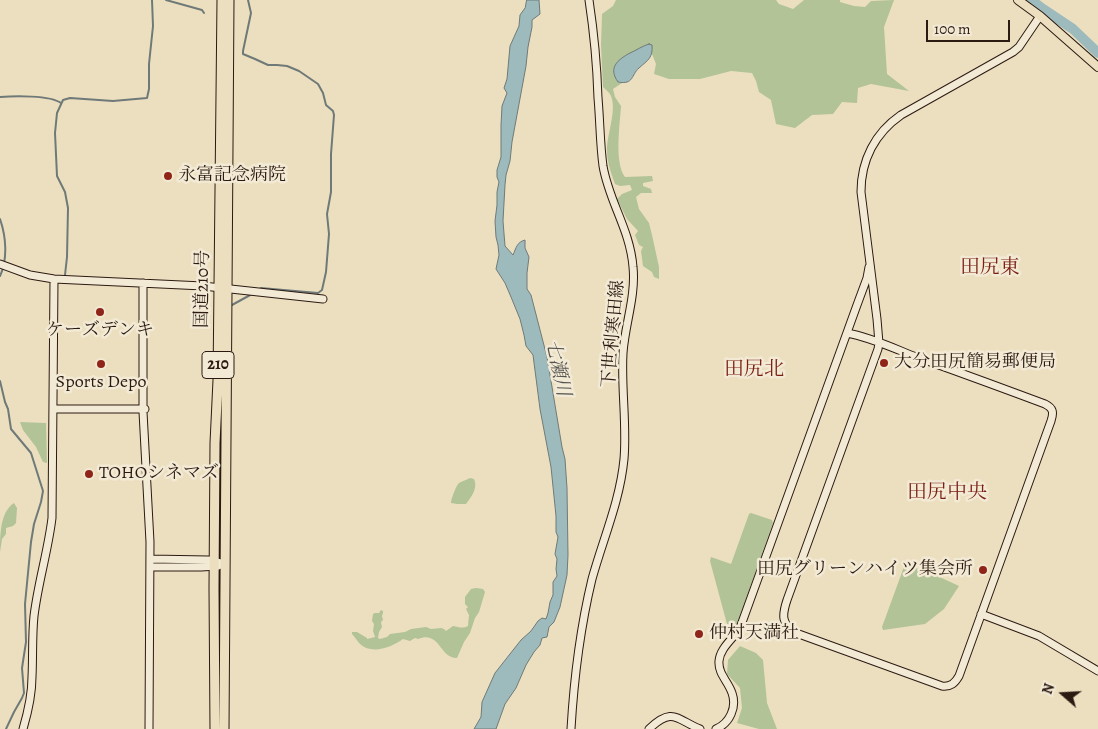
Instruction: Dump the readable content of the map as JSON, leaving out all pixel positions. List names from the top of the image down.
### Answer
{
  "streets": {
    "highway": ["国道210号", "210"],
    "street": ["下世利寒田線"]
  },
  "districts": ["田尻東", "田尻北", "田尻中央"],
  "water": ["七瀬川"],
  "places": [
    "永富記念病院",
    "ケーズデンキ",
    "大分田尻簡易郵便局",
    "Sports Depo",
    "TOHOシネマズ",
    "田尻グリーンハイツ集会所",
    "仲村天満社"
  ],
  "scale_bar": "100 m",
  "north": "left"
}
